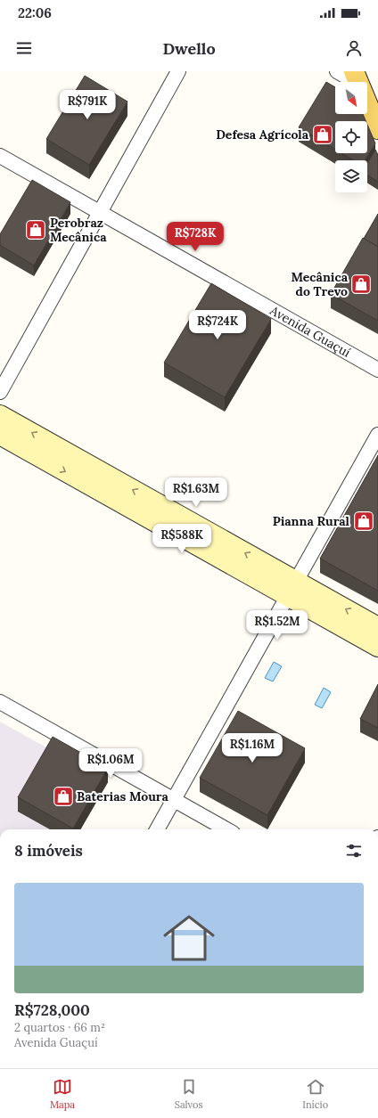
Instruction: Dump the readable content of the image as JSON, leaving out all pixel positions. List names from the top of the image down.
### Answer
{
  "streets": {
    "street": ["Avenida Guaçuí"]
  },
  "places": {
    "shop": [
      "Defesa Agrícola",
      "Perobraz Mecânica",
      "Mecânica do Trevo",
      "Pianna Rural",
      "Baterias Moura"
    ]
  },
  "north": "bottom right",
  "page": {
    "status": "22:06",
    "header": "Dwello",
    "price": [
      "R$791K",
      "R$728K",
      "R$724K",
      "R$1.63M",
      "R$588K",
      "R$1.52M",
      "R$1.16M",
      "R$1.06M"
    ],
    "heading": "8 imóveis",
    "list": [
      {
        "name": "R$728,000",
        "note": "2 quartos · 66 m² · Avenida Guaçuí"
      }
    ],
    "tabs": ["Mapa", "Salvos", "Início"]
  }
}
